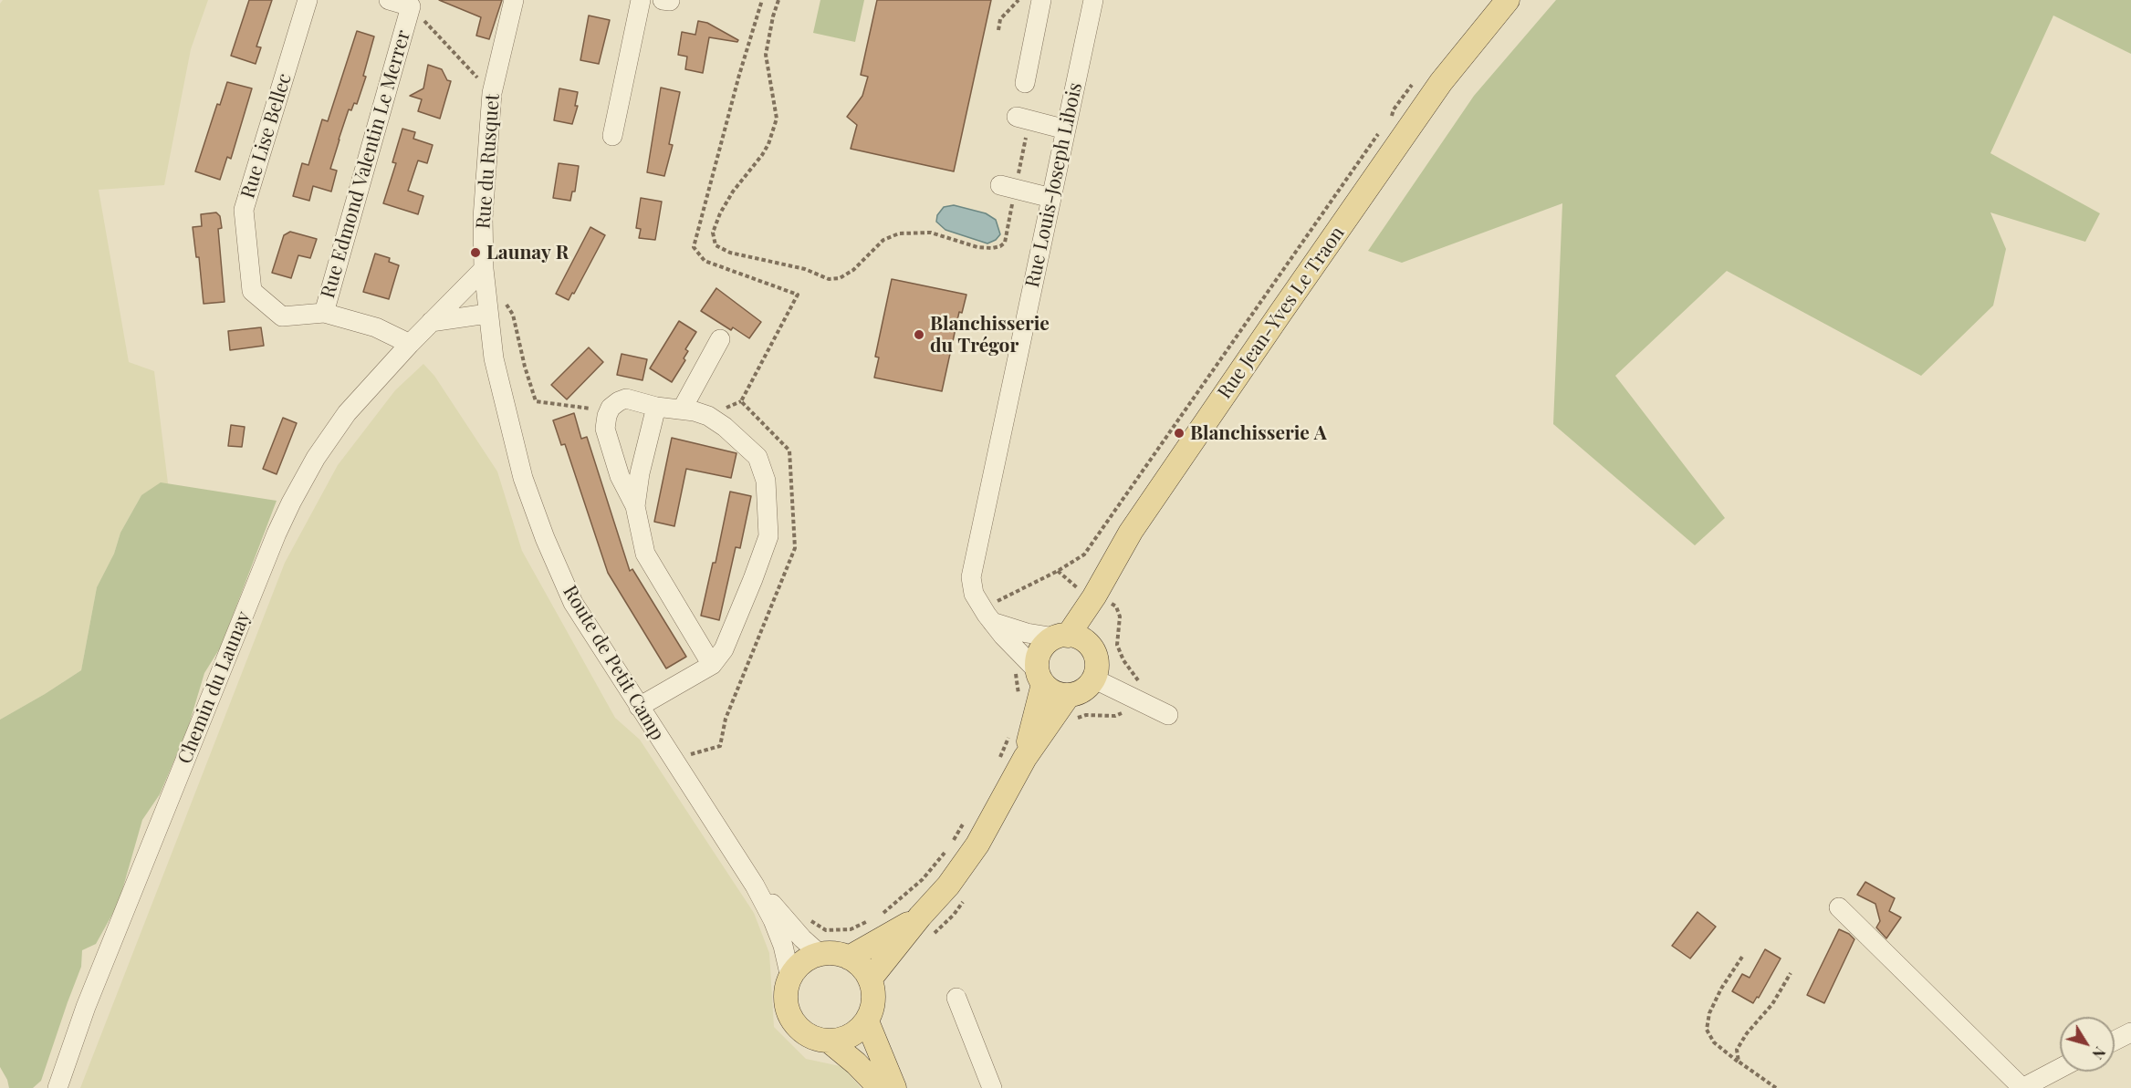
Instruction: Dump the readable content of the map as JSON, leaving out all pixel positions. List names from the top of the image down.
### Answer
{
  "streets": {
    "main road": ["Rue Jean-Yves Le Traon"],
    "street": [
      "Rue Lise Bellec",
      "Rue du Rusquet",
      "Rue Edmond Valentin Le Merrer",
      "Rue Louis-Joseph Libois",
      "Route de Petit Camp",
      "Chemin du Launay"
    ]
  },
  "crossings": [
    ["Rue Lise Bellec", "Rue Edmond Valentin Le Merrer"],
    ["Rue du Rusquet", "Route de Petit Camp"],
    ["Rue du Rusquet", "Chemin du Launay"],
    ["Rue Louis-Joseph Libois", "Rue Jean-Yves Le Traon"]
  ],
  "places": ["Launay R", "Blanchisserie du Trégor", "Blanchisserie A"],
  "north": "bottom right"
}
